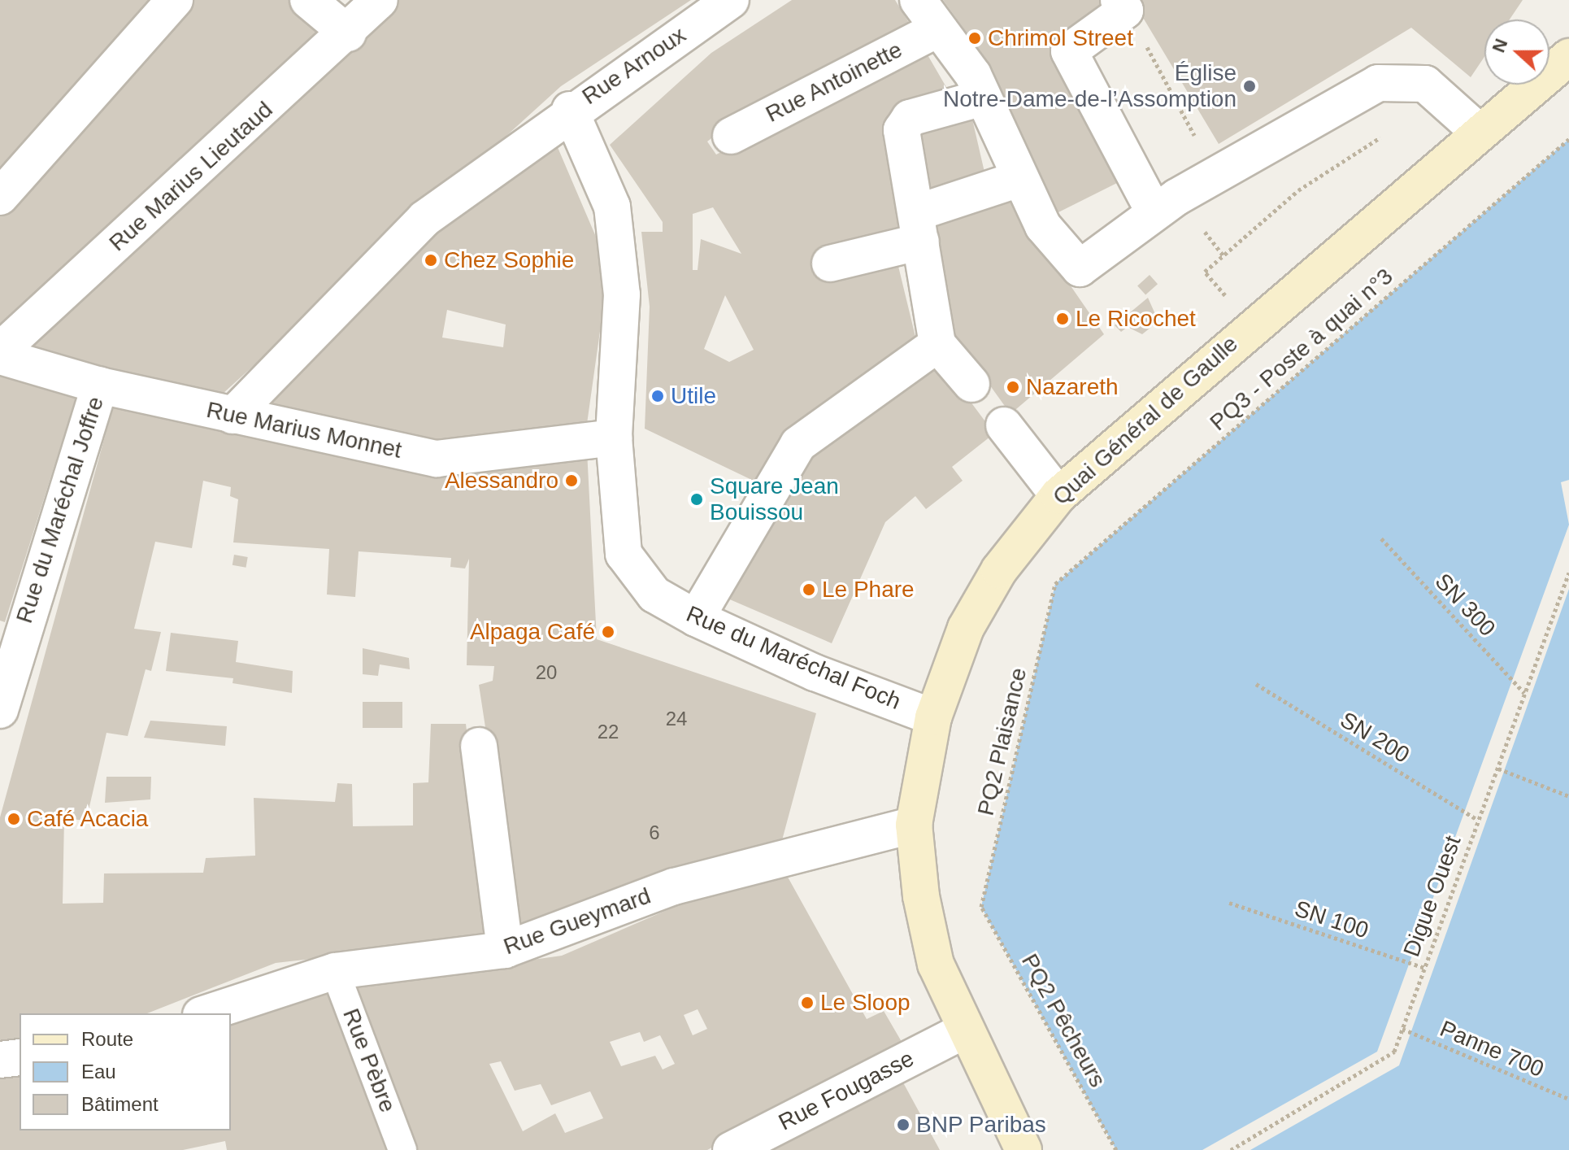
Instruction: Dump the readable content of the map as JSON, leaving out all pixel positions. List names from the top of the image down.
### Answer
{
  "streets": {
    "street": [
      "Rue Arnoux",
      "Rue Antoinette",
      "Rue Marius Lieutaud",
      "Quai Général de Gaulle",
      "Rue Marius Monnet",
      "Rue du Maréchal Joffre",
      "Rue du Maréchal Foch",
      "Rue Gueymard",
      "Rue Fougasse"
    ],
    "lane": ["Rue Pèbre"],
    "path": [
      "PQ3 - Poste à quai n°3",
      "SN 300",
      "SN 200",
      "PQ2 Plaisance",
      "Digue Ouest",
      "SN 100",
      "PQ2 Pêcheurs",
      "Panne 700"
    ]
  },
  "crossings": [
    ["Rue Arnoux", "Rue Marius Monnet"],
    ["Rue Arnoux", "Rue du Maréchal Foch"],
    ["PQ3 - Poste à quai n°3", "PQ2 Plaisance"],
    ["Quai Général de Gaulle", "Rue du Maréchal Foch"],
    ["Quai Général de Gaulle", "Rue Gueymard"],
    ["Quai Général de Gaulle", "Rue Fougasse"],
    ["Rue Marius Monnet", "Rue du Maréchal Joffre"],
    ["Rue Marius Monnet", "Rue du Maréchal Foch"],
    ["SN 300", "Digue Ouest"],
    ["SN 200", "Digue Ouest"],
    ["PQ2 Plaisance", "PQ2 Pêcheurs"],
    ["Digue Ouest", "SN 100"],
    ["Digue Ouest", "Panne 700"],
    ["Rue Gueymard", "Rue Pèbre"]
  ],
  "places": [
    "Chrimol Street",
    "Église Notre-Dame-de-l’Assomption",
    "Chez Sophie",
    "Le Ricochet",
    "Nazareth",
    "Utile",
    "Alessandro",
    "Square Jean Bouissou",
    "Le Phare",
    "Alpaga Café",
    "Café Acacia",
    "Le Sloop",
    "BNP Paribas"
  ],
  "house_numbers": [
    "20",
    "24",
    "22",
    "6"
  ],
  "legend": ["Route", "Eau", "Bâtiment"],
  "north": "left"
}
